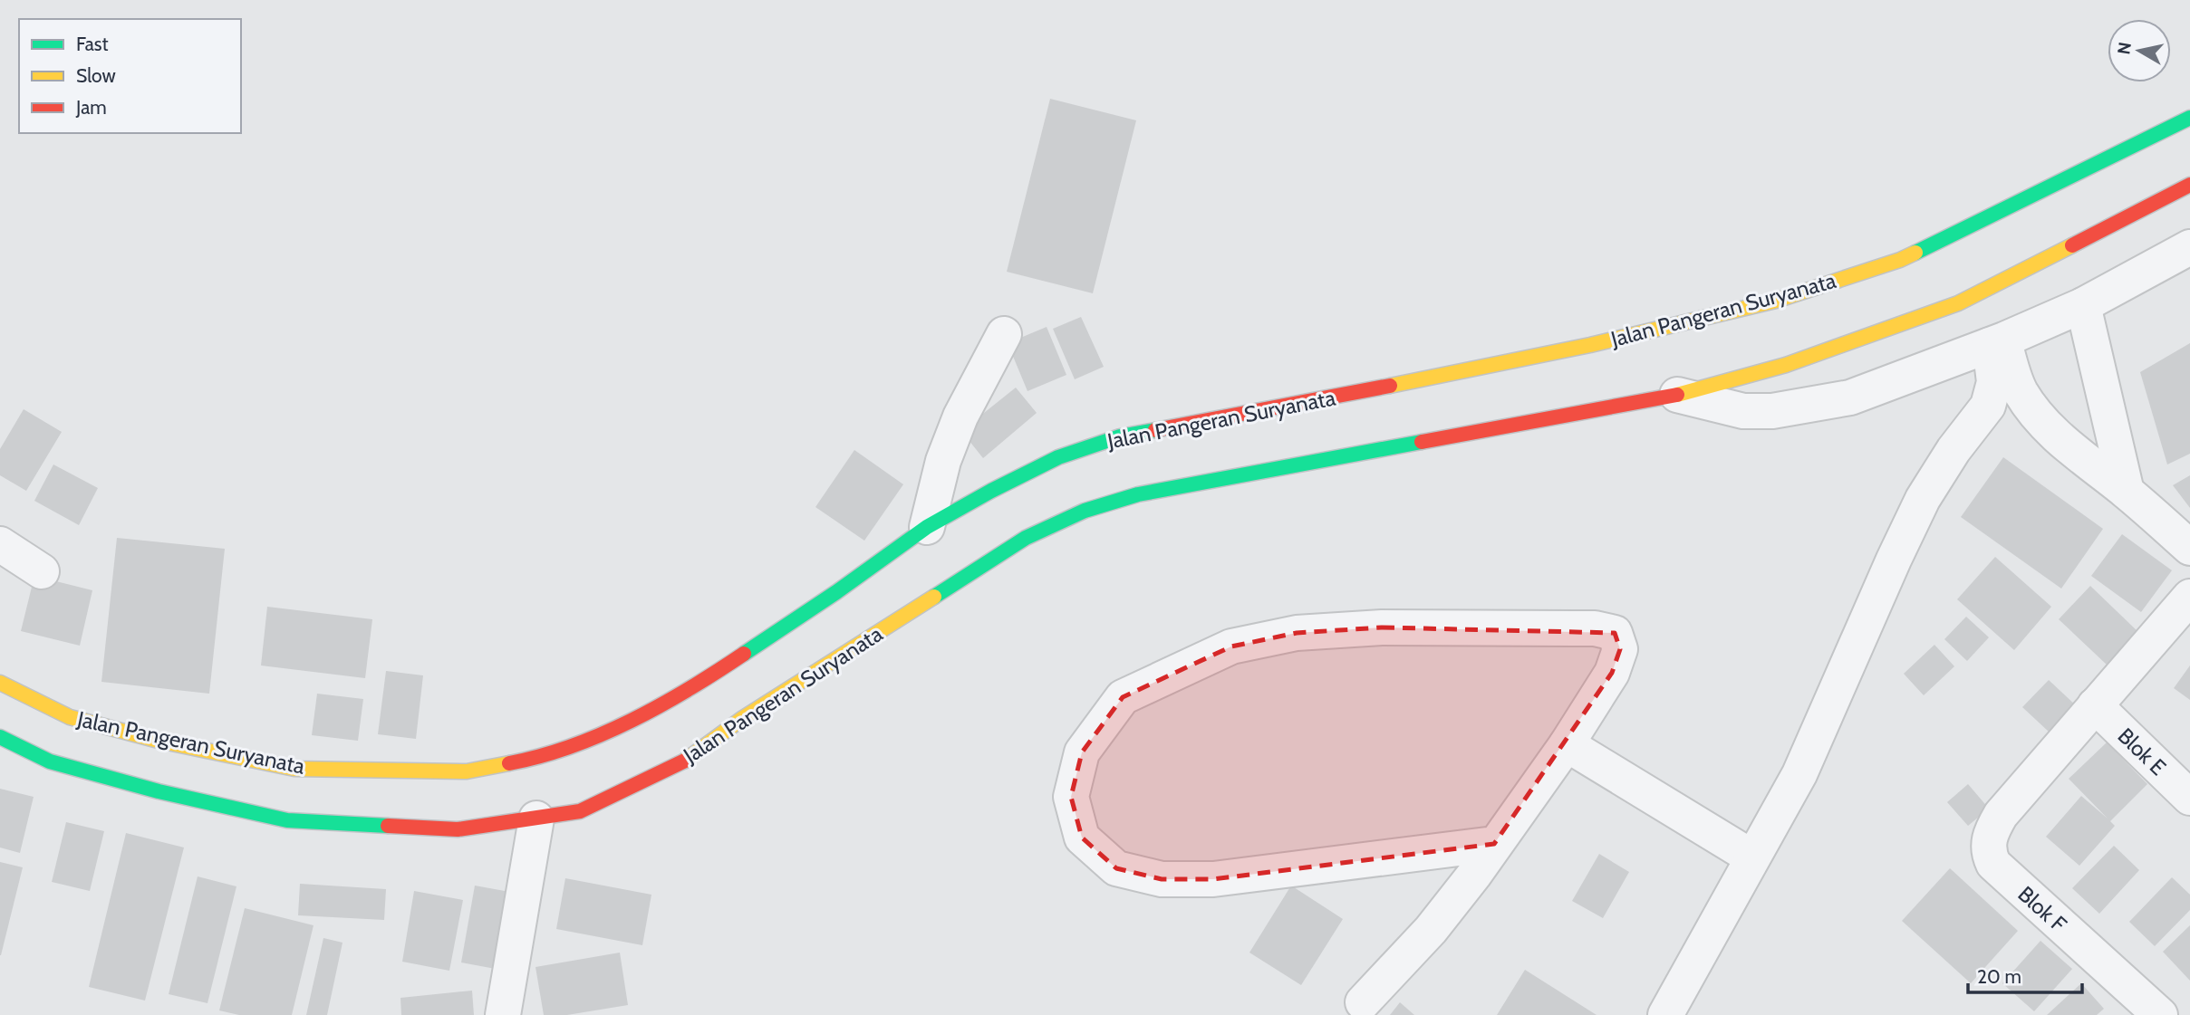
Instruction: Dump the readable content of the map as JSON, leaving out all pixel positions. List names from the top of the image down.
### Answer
{
  "streets": {
    "main road": ["Jalan Pangeran Suryanata"],
    "street": ["Blok E", "Blok F"]
  },
  "crossings": [
    ["Blok E", "Blok F"]
  ],
  "legend": ["Fast", "Slow", "Jam"],
  "scale_bar": "20 m",
  "north": "left"
}
